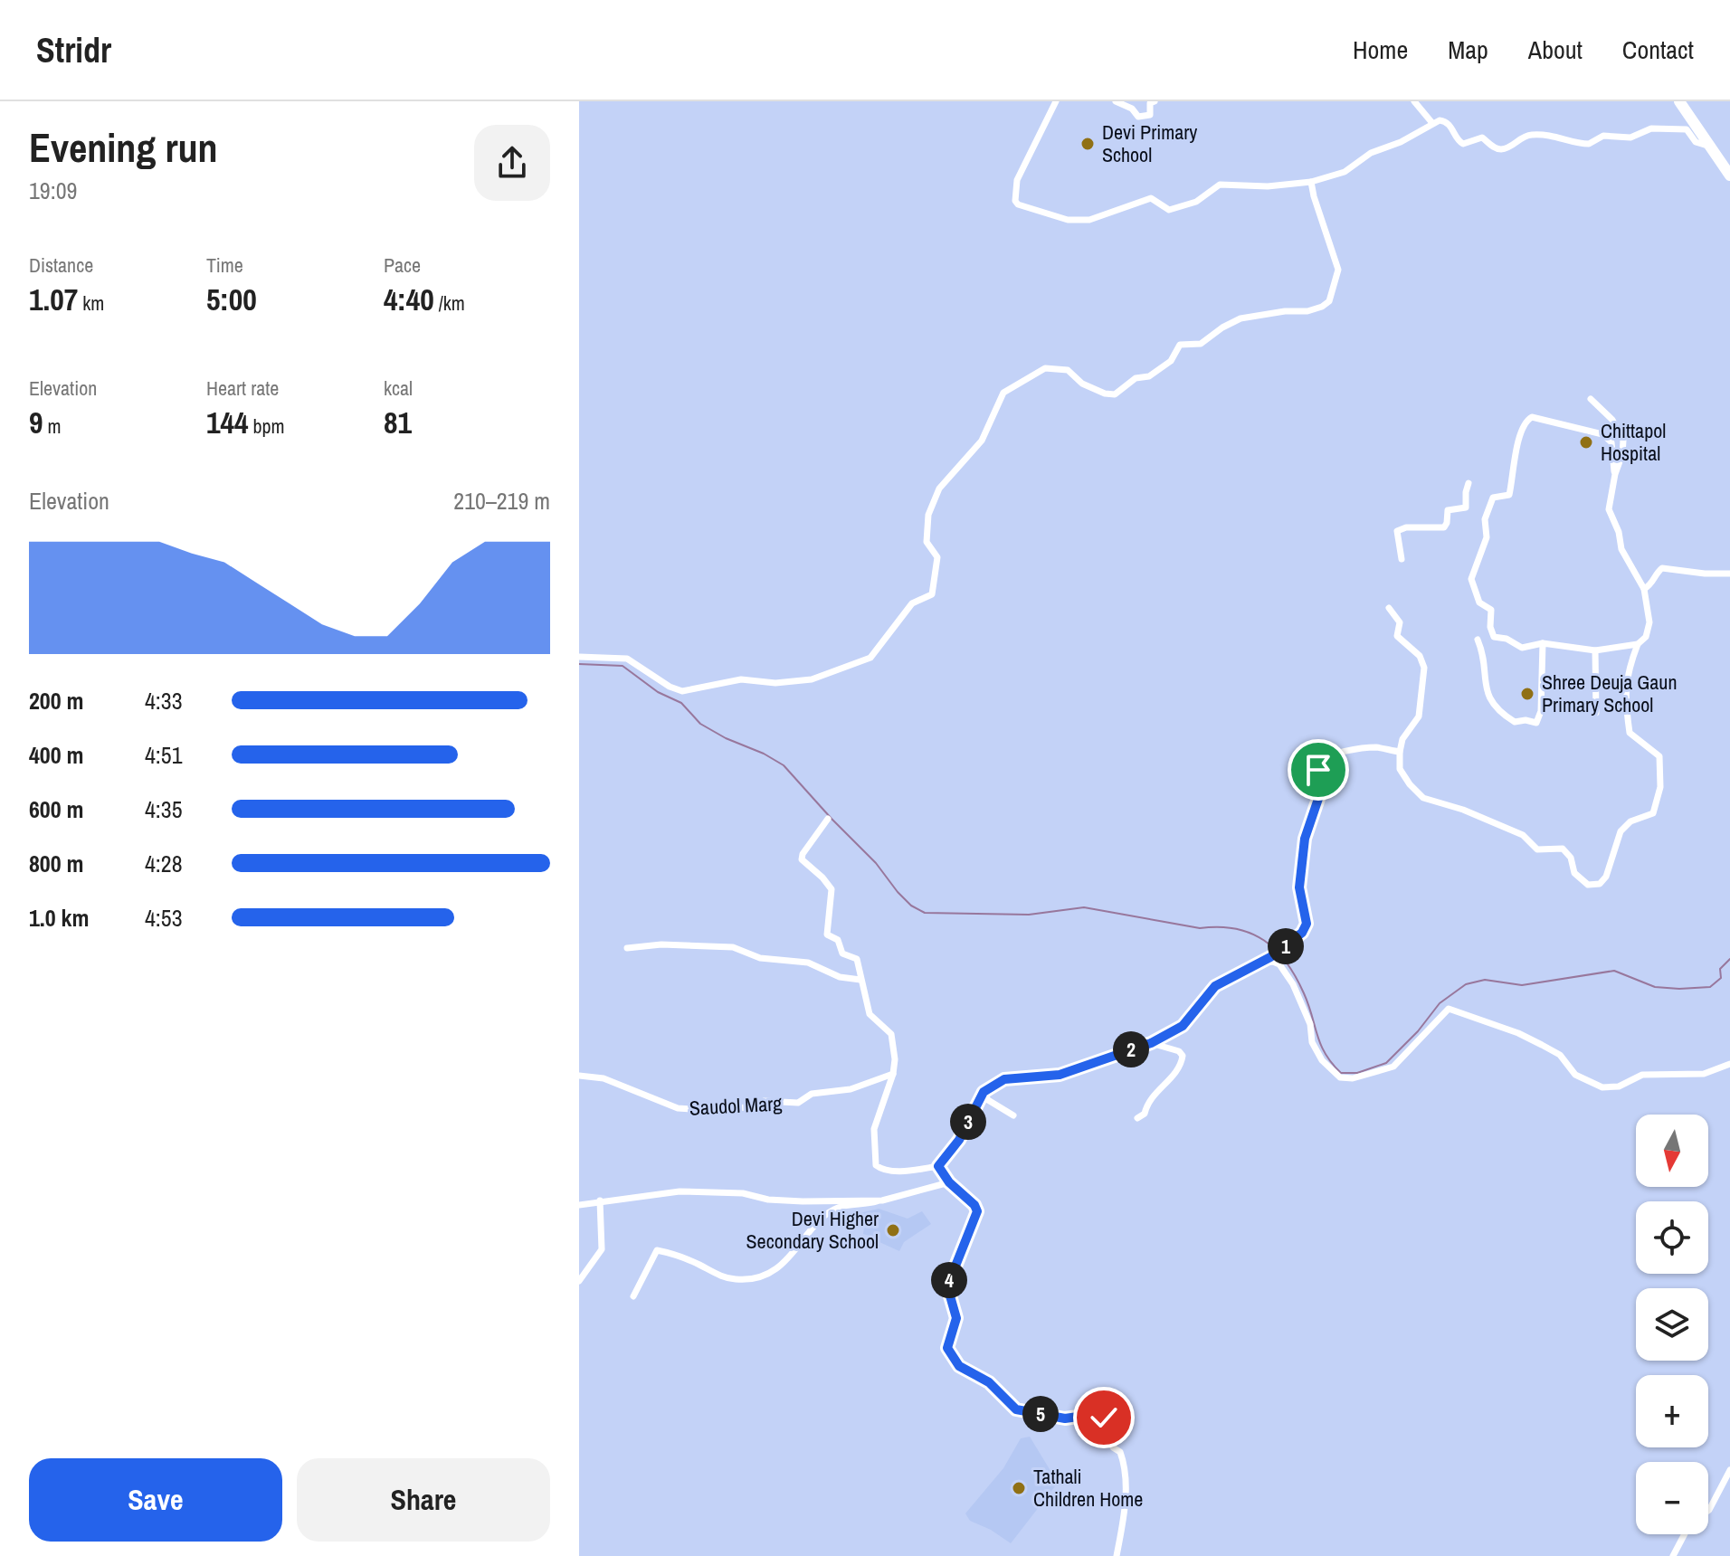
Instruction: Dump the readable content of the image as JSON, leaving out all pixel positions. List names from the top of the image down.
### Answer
{
  "streets": {
    "street": ["Saudol Marg"]
  },
  "places": [
    "Devi Primary School",
    "Chittapol Hospital",
    "Shree Deuja Gaun Primary School",
    "Devi Higher Secondary School",
    "Tathali Children Home"
  ],
  "north": "bottom",
  "page": {
    "header": "Stridr",
    "nav": [
      "Home",
      "Map",
      "About",
      "Contact"
    ],
    "heading": ["Evening run", "19:09"],
    "stats": [
      ["Distance", "1.07 km"],
      ["Time", "5:00"],
      ["Pace", "4:40 /km"],
      ["Elevation", "9 m"],
      ["Heart rate", "144 bpm"],
      ["kcal", "81"]
    ],
    "chart": ["Elevation", "210–219 m"],
    "list": [
      {
        "name": "200 m",
        "note": "4:33"
      },
      {
        "name": "400 m",
        "note": "4:51"
      },
      {
        "name": "600 m",
        "note": "4:35"
      },
      {
        "name": "800 m",
        "note": "4:28"
      },
      {
        "name": "1.0 km",
        "note": "4:53"
      }
    ],
    "pins": [
      "1",
      "2",
      "3",
      "4",
      "5"
    ],
    "map_buttons": ["+", "−"],
    "buttons": ["Save", "Share"]
  }
}
